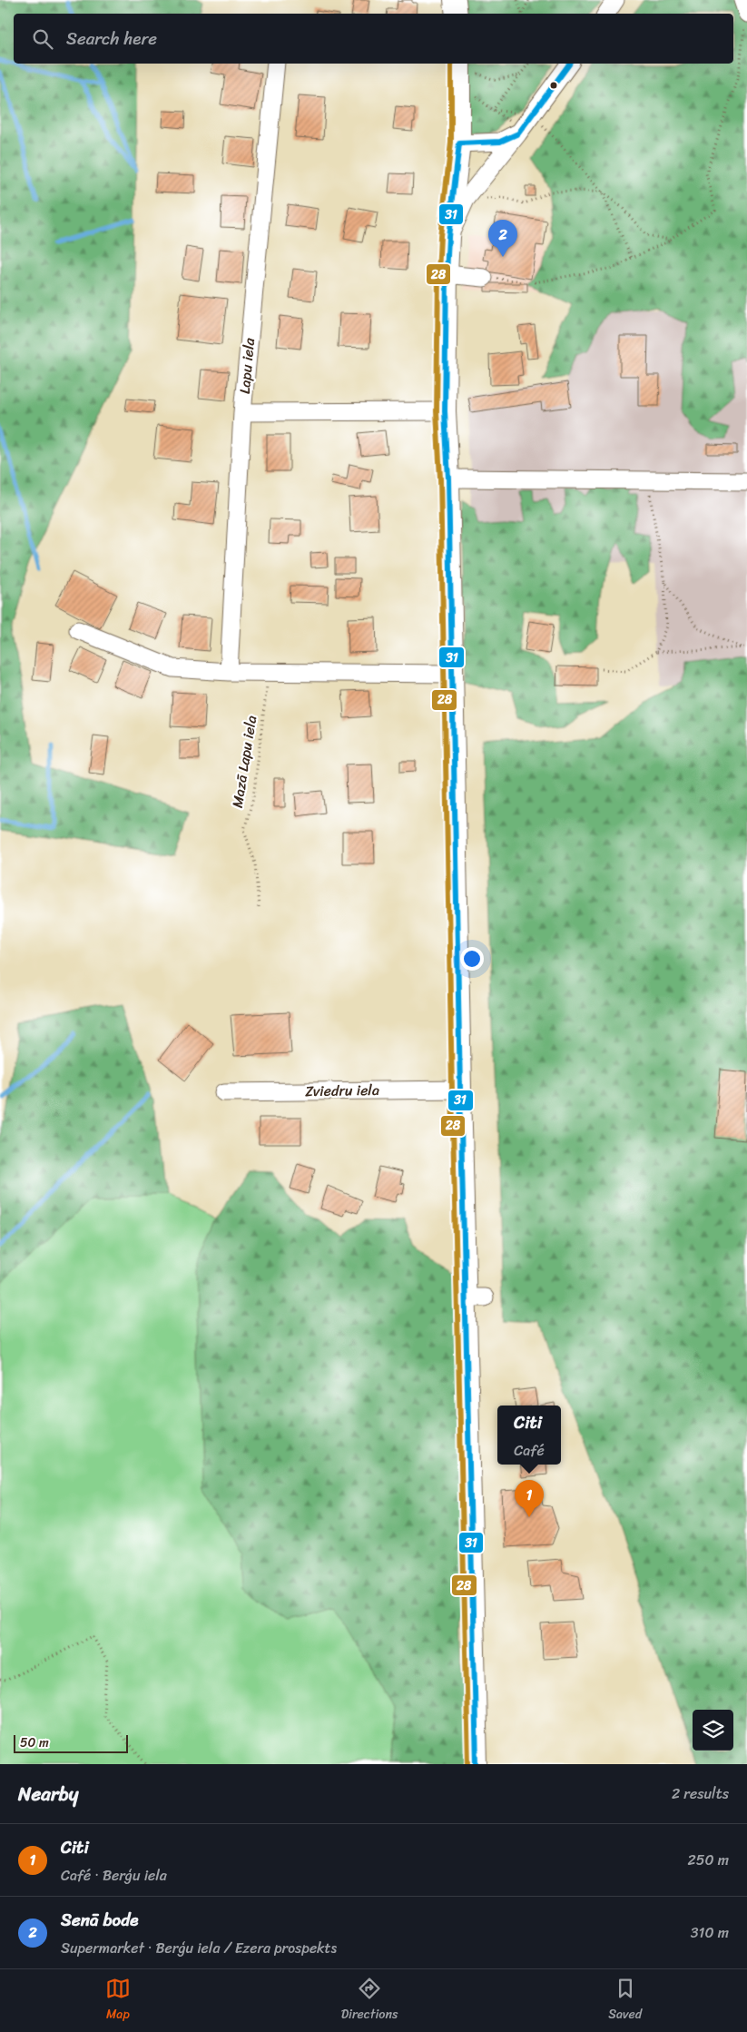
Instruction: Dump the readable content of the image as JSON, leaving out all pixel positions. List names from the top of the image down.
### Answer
{
  "streets": {
    "street": ["Lapu iela", "Zviedru iela"],
    "path": ["Mazā Lapu iela"]
  },
  "lines": ["transit line 31", "transit line 28"],
  "scale_bar": "50 m",
  "page": {
    "search": "Search here",
    "pins": ["2", "1"],
    "popup": ["Citi", "Café"],
    "scale": "50 m",
    "heading": ["Nearby", "2 results"],
    "list": [
      {
        "mark": "1",
        "name": "Citi",
        "note": "Café · Berģu iela",
        "value": "250 m"
      },
      {
        "mark": "2",
        "name": "Senā bode",
        "note": "Supermarket · Berģu iela / Ezera prospekts",
        "value": "310 m"
      }
    ],
    "nav": ["Map", "Directions", "Saved"]
  }
}
